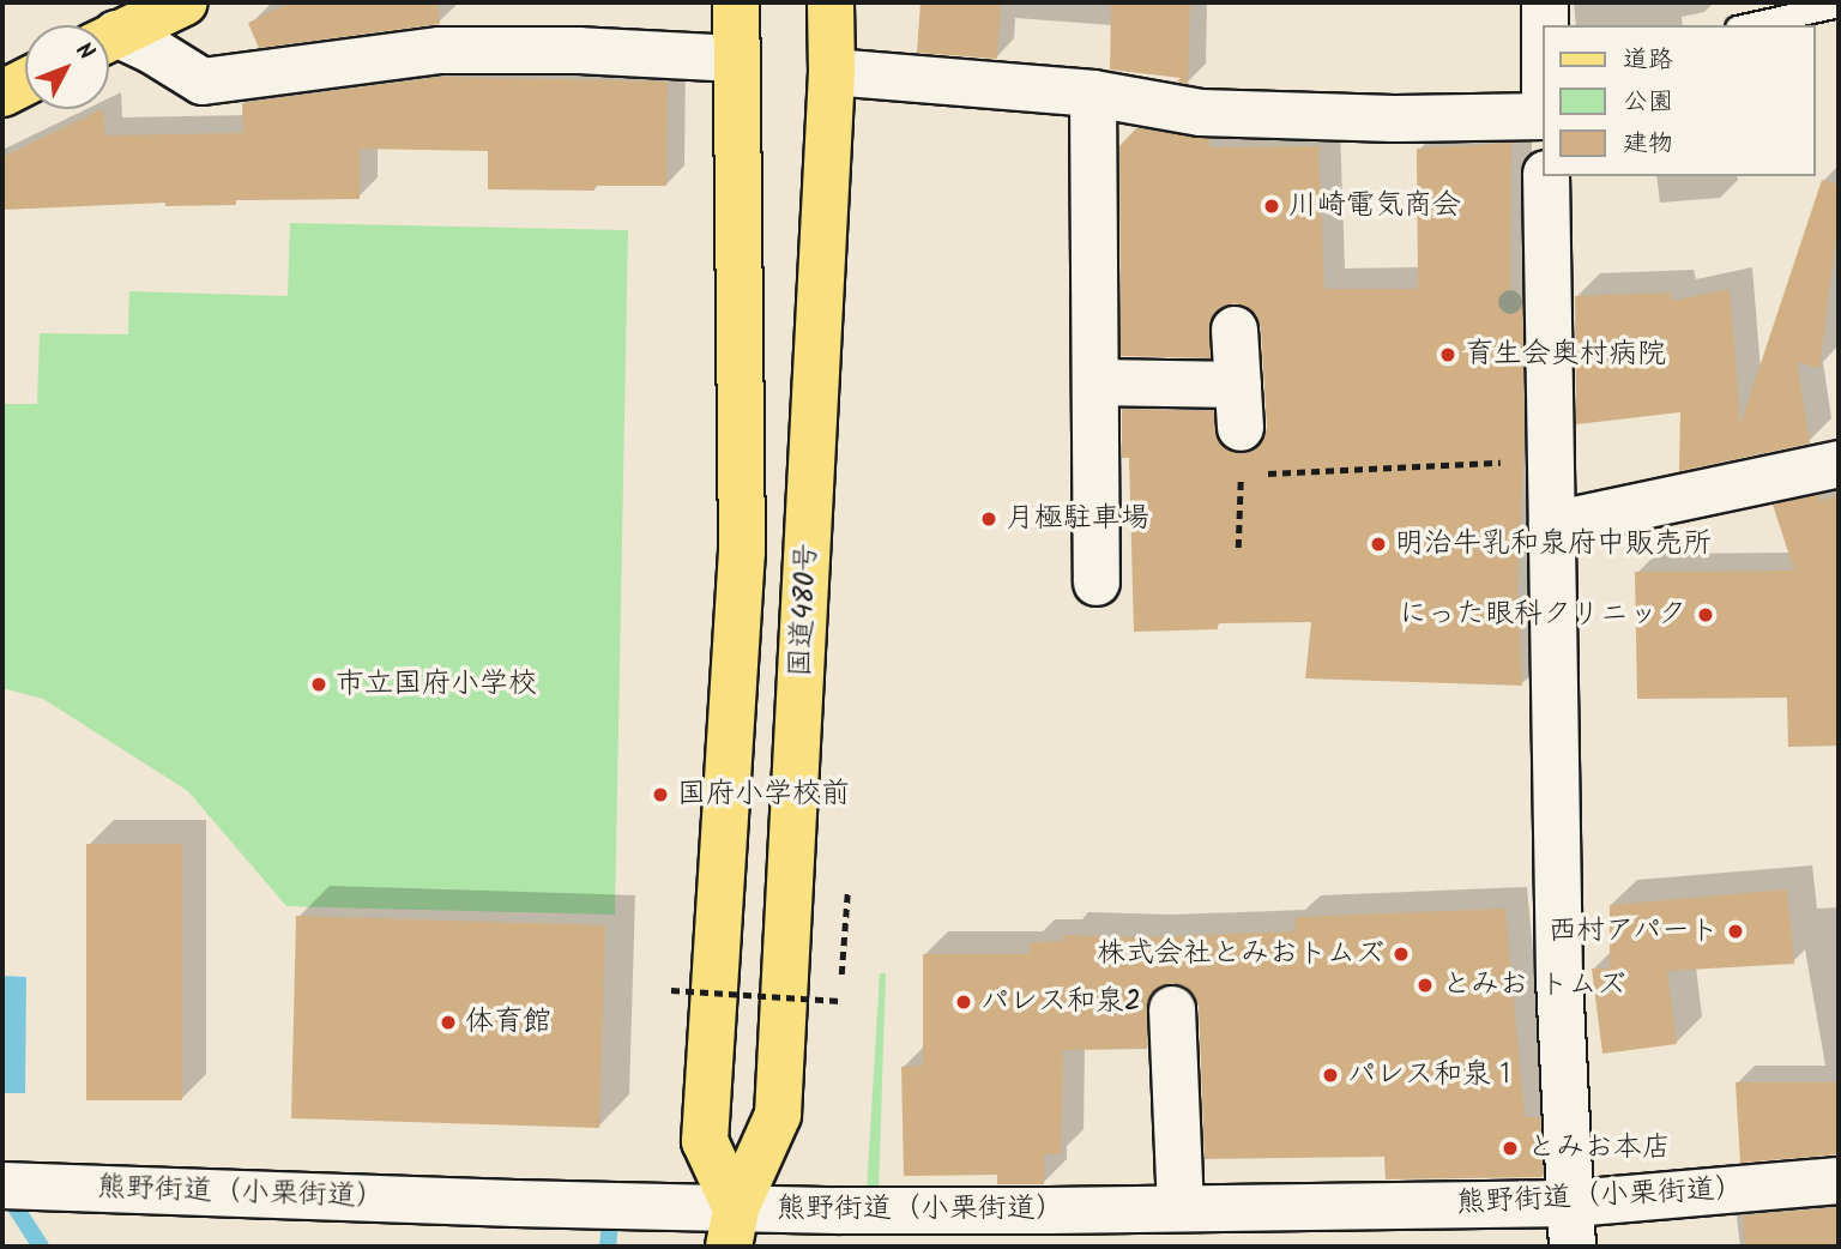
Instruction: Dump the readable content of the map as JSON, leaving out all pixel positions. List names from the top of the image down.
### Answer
{
  "streets": {
    "main road": ["国道480号"],
    "street": ["熊野街道（小栗街道）"]
  },
  "crossings": [
    ["国道480号", "熊野街道（小栗街道）"]
  ],
  "places": [
    "川崎電気商会",
    "育生会奥村病院",
    "月極駐車場",
    "明治牛乳和泉府中販売所",
    "にった眼科クリニック",
    "市立国府小学校",
    "国府小学校前",
    "西村アパート",
    "株式会社とみおトムズ",
    "とみお トムズ",
    "パレス和泉2",
    "体育館",
    "パレス和泉１",
    "とみお本店"
  ],
  "legend": ["道路", "公園", "建物"],
  "north": "top right"
}
